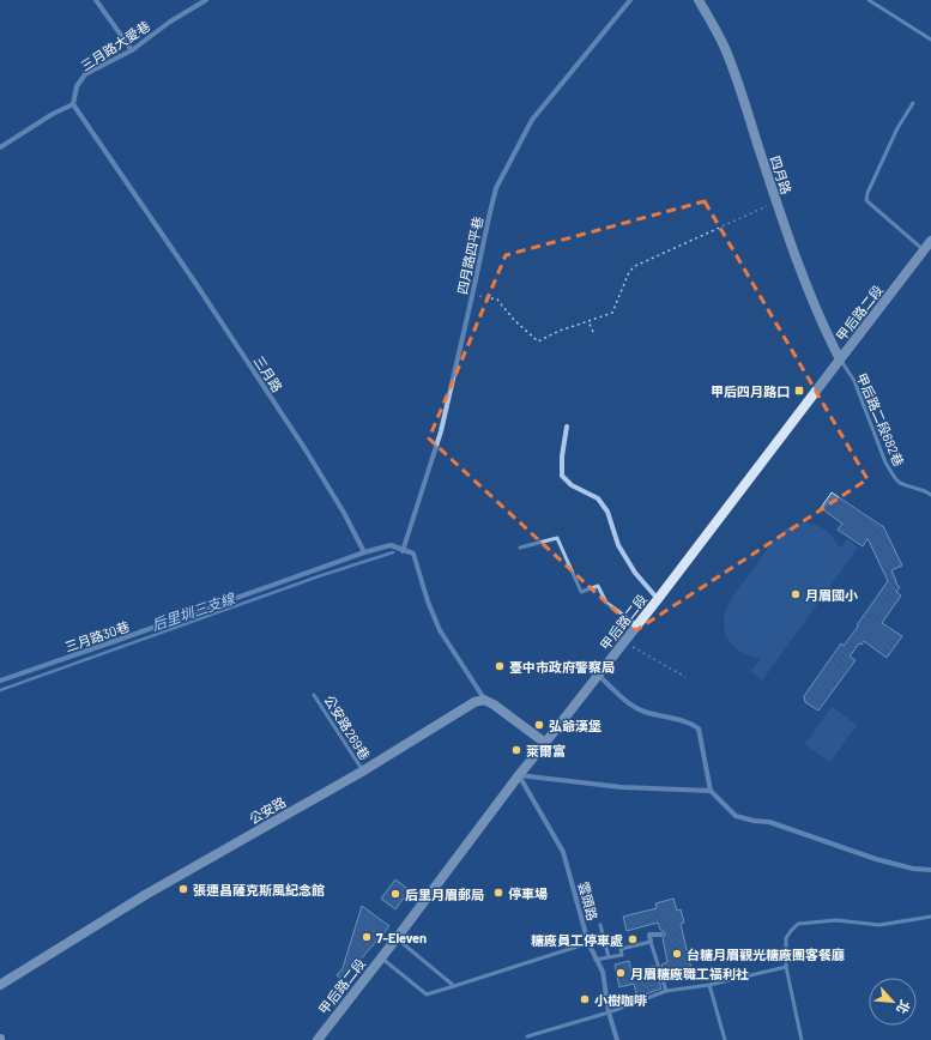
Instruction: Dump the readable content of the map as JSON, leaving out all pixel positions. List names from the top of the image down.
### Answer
{
  "streets": {
    "main road": ["四月路", "甲后路二段", "公安路"],
    "street": [
      "三月路大愛巷",
      "四月路四平巷",
      "三月路",
      "三月路30巷",
      "雲頭路"
    ],
    "lane": ["甲后路二段682巷", "公安路269巷"]
  },
  "crossings": [
    ["三月路大愛巷", "三月路"],
    ["四月路", "甲后路二段"],
    ["四月路", "甲后路二段682巷"],
    ["甲后路二段", "甲后路二段682巷"],
    ["甲后路二段", "雲頭路"],
    ["三月路", "三月路30巷"],
    ["公安路269巷", "公安路"]
  ],
  "water": ["后里圳三支線"],
  "places": {
    "transit": ["甲后四月路口"],
    "other": [
      "月眉國小",
      "臺中市政府警察局",
      "弘爺漢堡",
      "萊爾富",
      "張連昌薩克斯風紀念館",
      "停車場",
      "后里月眉郵局",
      "7-Eleven",
      "糖廠員工停車處",
      "台糖月眉觀光糖廠團客餐廳",
      "月眉糖廠職工福利社",
      "小樹咖啡"
    ]
  },
  "north": "bottom right"
}
